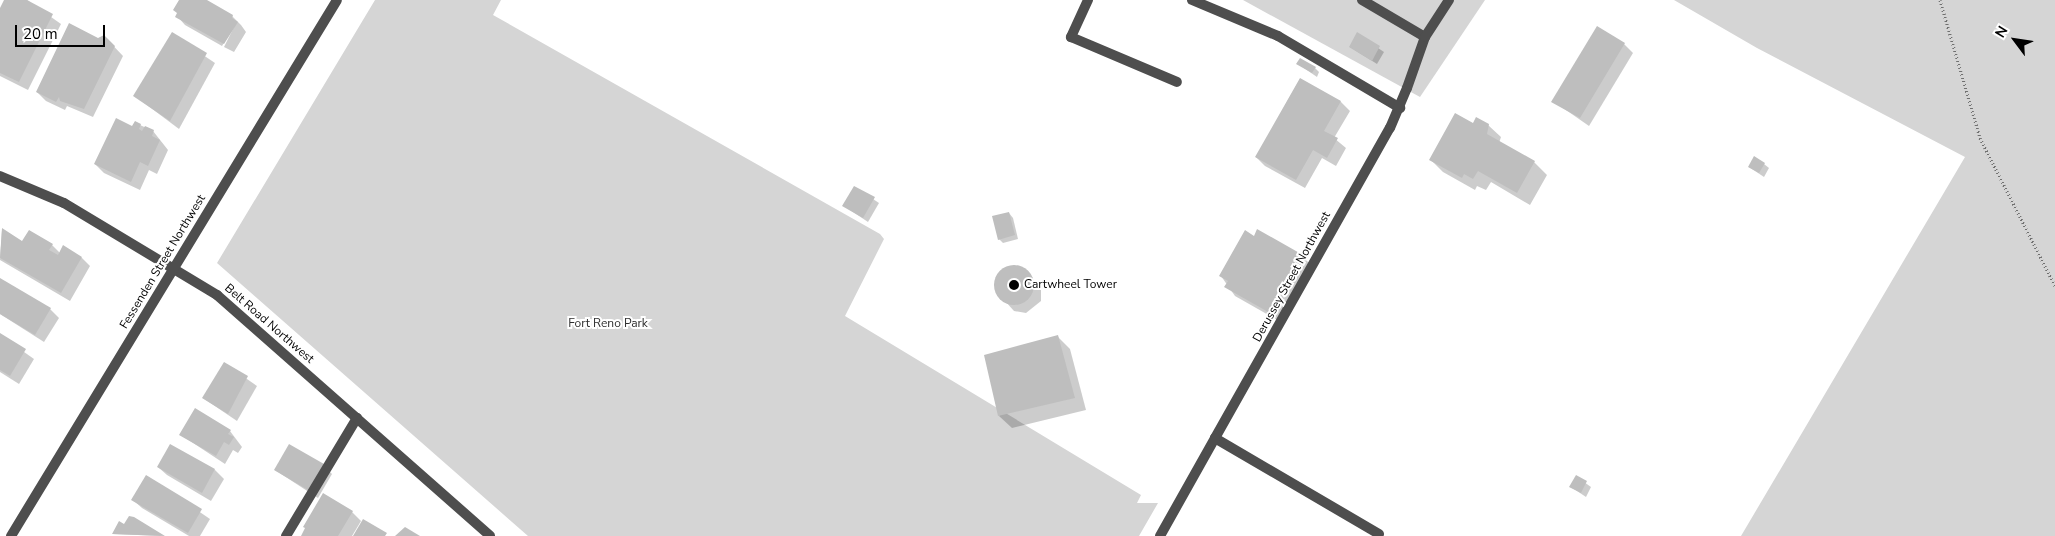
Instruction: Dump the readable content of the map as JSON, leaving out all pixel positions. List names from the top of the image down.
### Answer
{
  "streets": {
    "street": ["Fessenden Street Northwest", "Derussey Street Northwest", "Belt Road Northwest"]
  },
  "crossings": [
    ["Fessenden Street Northwest", "Belt Road Northwest"]
  ],
  "parks": ["Fort Reno Park"],
  "places": ["Cartwheel Tower"],
  "scale_bar": "20 m",
  "north": "top left"
}
